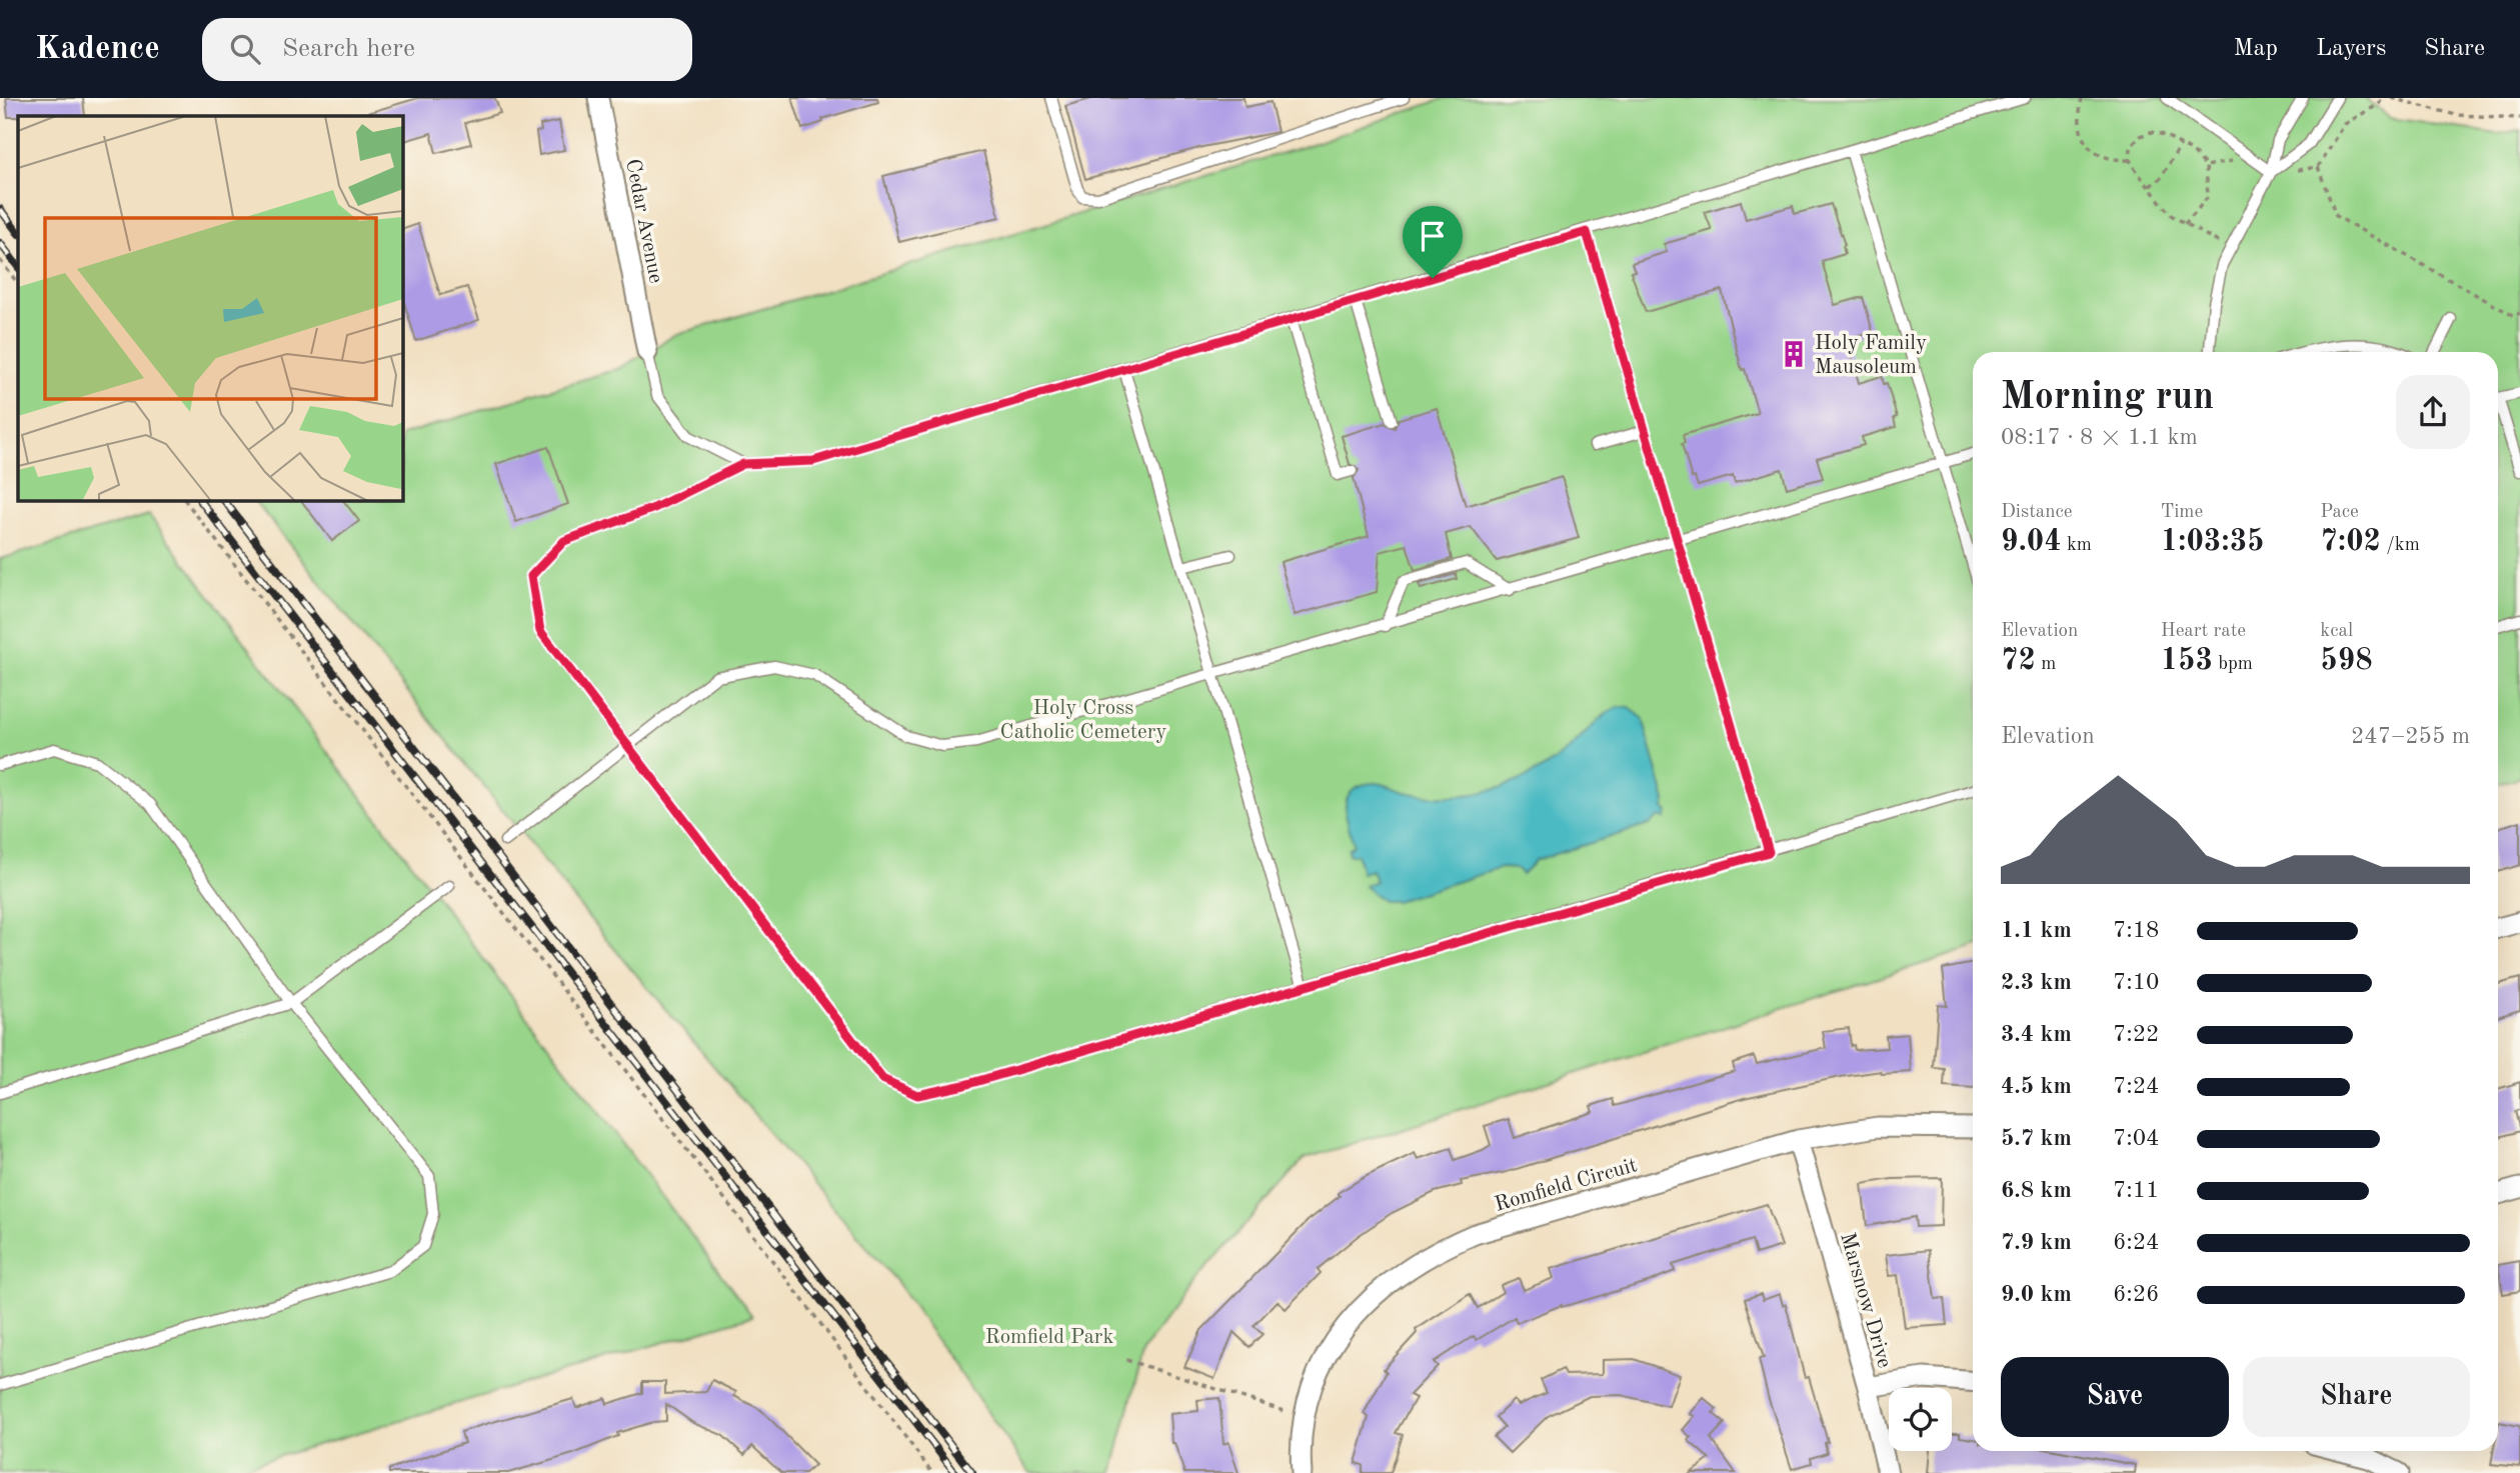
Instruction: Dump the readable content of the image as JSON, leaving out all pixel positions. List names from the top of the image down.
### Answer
{
  "streets": {
    "street": ["Cedar Avenue", "Romfield Circuit", "Marsnow Drive"]
  },
  "crossings": [
    ["Romfield Circuit", "Marsnow Drive"]
  ],
  "parks": ["Holy Cross Catholic Cemetery", "Romfield Park"],
  "places": {
    "building": ["Holy Family Mausoleum"]
  },
  "page": {
    "header": "Kadence",
    "search": "Search here",
    "nav": ["Map", "Layers", "Share"],
    "heading": ["Morning run", "08:17 · 8 × 1.1 km"],
    "stats": [
      ["Distance", "9.04 km"],
      ["Time", "1:03:35"],
      ["Pace", "7:02 /km"],
      ["Elevation", "72 m"],
      ["Heart rate", "153 bpm"],
      ["kcal", "598"]
    ],
    "chart": ["Elevation", "247–255 m"],
    "list": [
      {
        "name": "1.1 km",
        "note": "7:18"
      },
      {
        "name": "2.3 km",
        "note": "7:10"
      },
      {
        "name": "3.4 km",
        "note": "7:22"
      },
      {
        "name": "4.5 km",
        "note": "7:24"
      },
      {
        "name": "5.7 km",
        "note": "7:04"
      },
      {
        "name": "6.8 km",
        "note": "7:11"
      },
      {
        "name": "7.9 km",
        "note": "6:24"
      },
      {
        "name": "9.0 km",
        "note": "6:26"
      }
    ],
    "buttons": ["Save", "Share"]
  }
}
